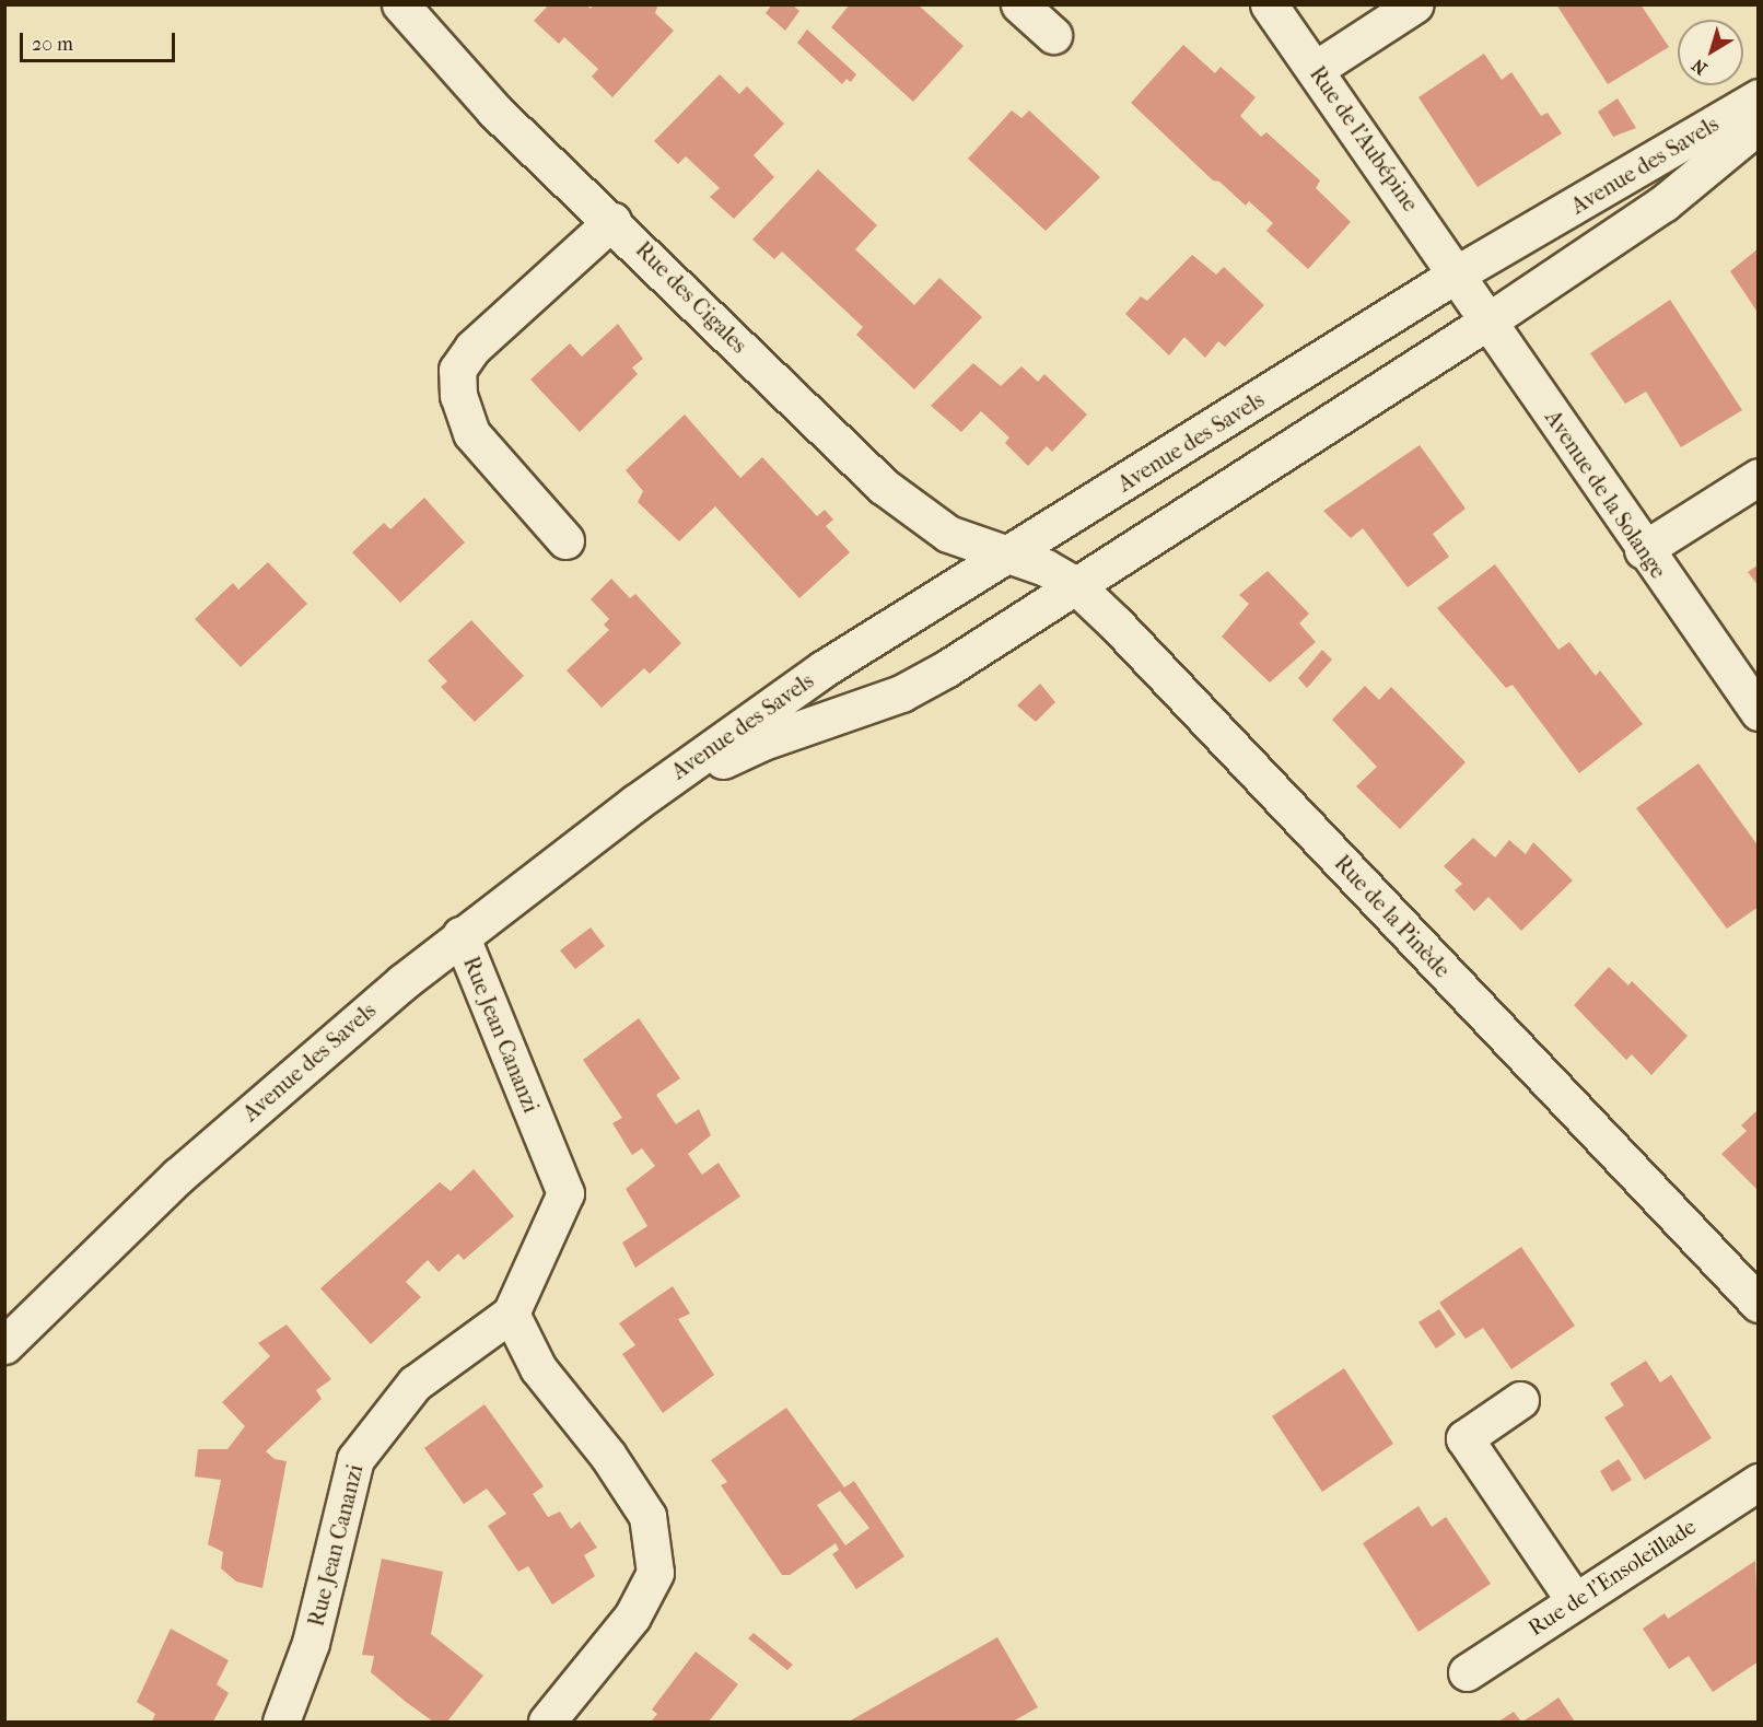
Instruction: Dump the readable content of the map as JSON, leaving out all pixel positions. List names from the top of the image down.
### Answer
{
  "streets": {
    "street": [
      "Rue de l'Aubépine",
      "Avenue des Savels",
      "Rue des Cigales",
      "Avenue de la Solange",
      "Rue de la Pinède",
      "Rue Jean Cananzi",
      "Rue de l'Ensoleillade"
    ]
  },
  "crossings": [
    ["Rue de l'Aubépine", "Avenue des Savels"],
    ["Rue de l'Aubépine", "Avenue de la Solange"],
    ["Avenue des Savels", "Rue des Cigales"],
    ["Avenue des Savels", "Avenue de la Solange"],
    ["Avenue des Savels", "Rue de la Pinède"],
    ["Avenue des Savels", "Rue Jean Cananzi"],
    ["Rue des Cigales", "Rue de la Pinède"]
  ],
  "scale_bar": "20 m",
  "north": "bottom left"
}
